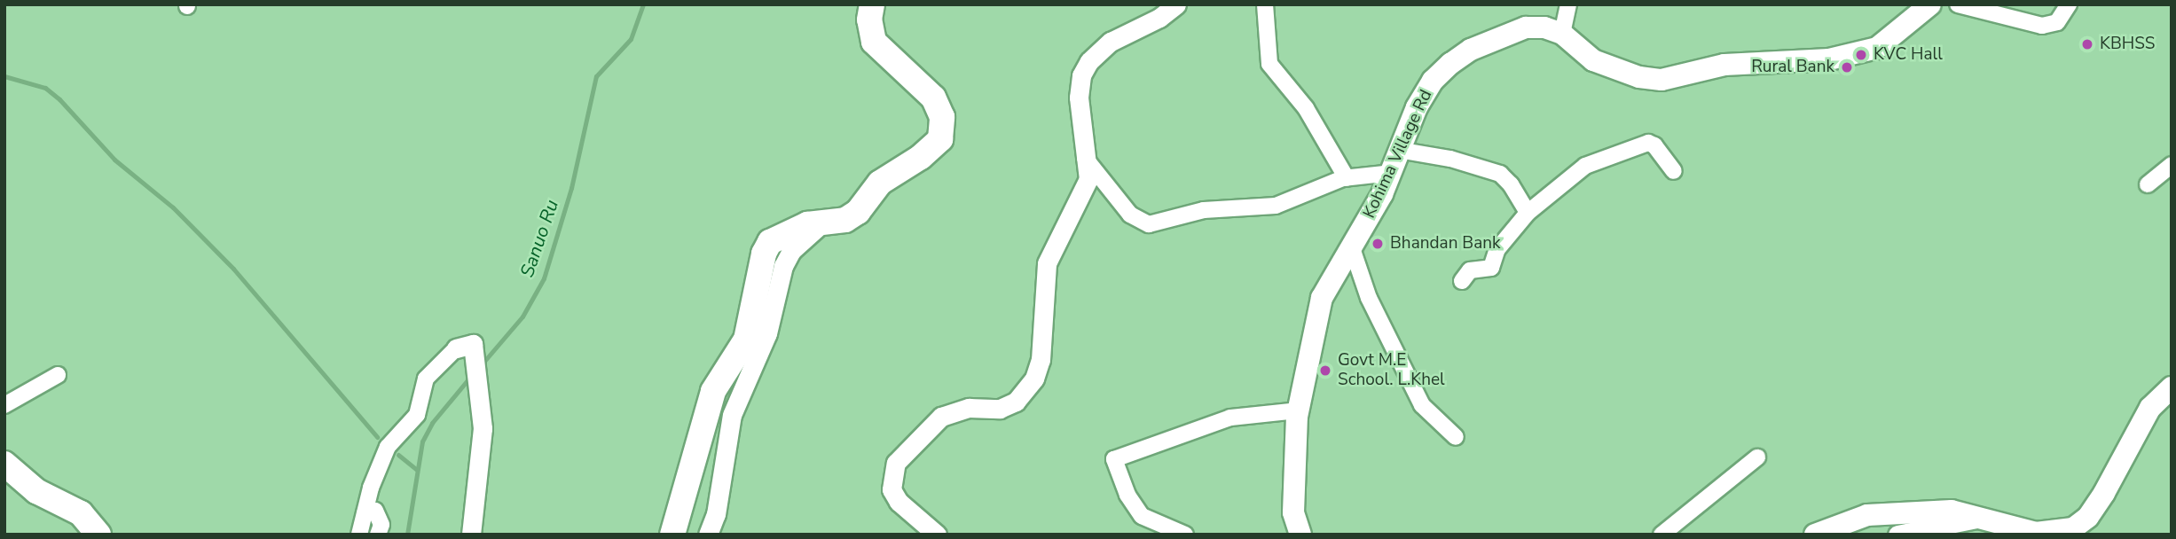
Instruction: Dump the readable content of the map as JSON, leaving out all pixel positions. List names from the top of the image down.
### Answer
{
  "streets": {
    "main road": ["Kohima Village Rd"]
  },
  "water": ["Sanuo Ru"],
  "places": [
    "KBHSS",
    "KVC Hall",
    "Rural Bank",
    "Bhandan Bank",
    "Govt M.E School. L.Khel"
  ]
}
